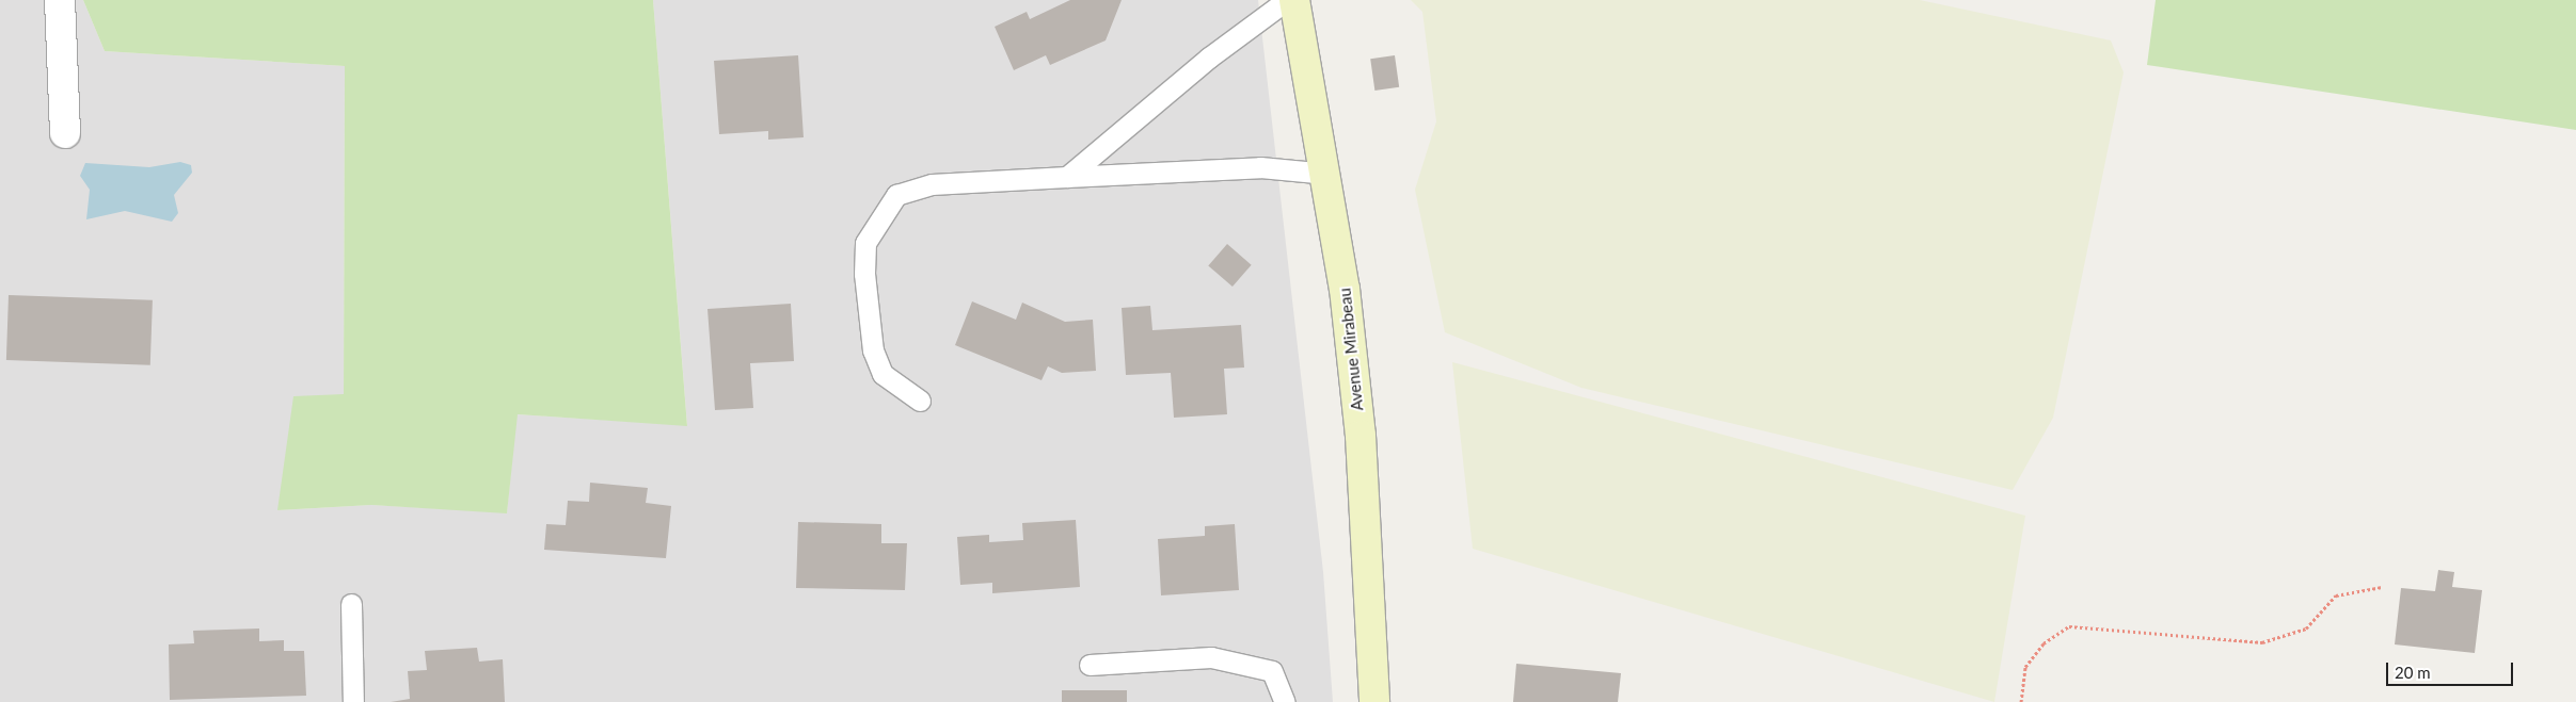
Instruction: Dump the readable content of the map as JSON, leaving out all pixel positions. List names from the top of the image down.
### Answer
{
  "streets": {
    "main road": ["Avenue Mirabeau"]
  },
  "scale_bar": "20 m"
}
